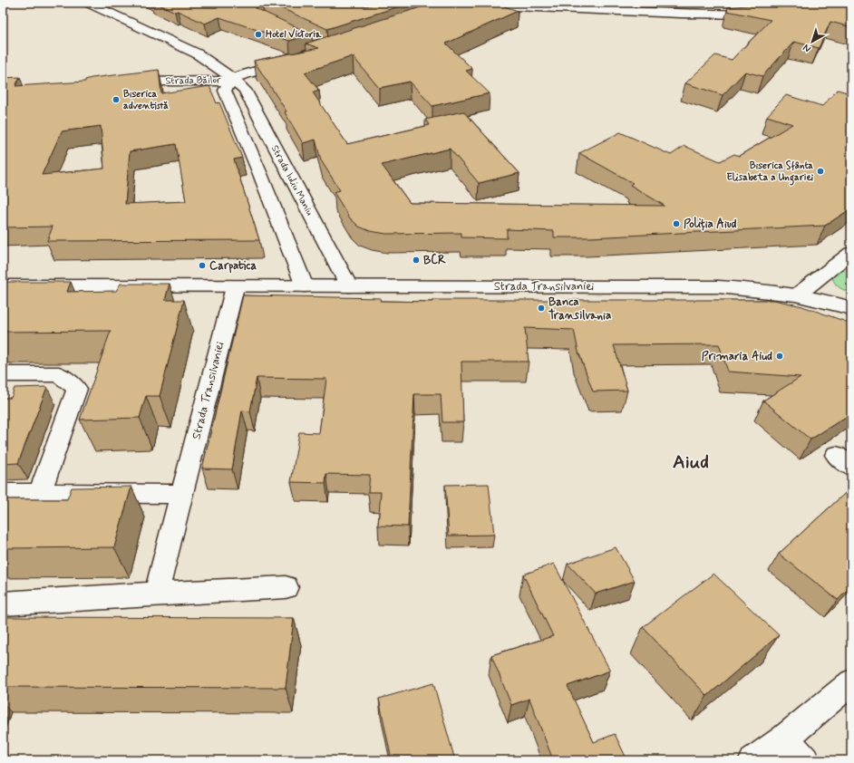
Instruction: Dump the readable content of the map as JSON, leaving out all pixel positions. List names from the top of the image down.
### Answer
{
  "streets": {
    "street": ["Strada Băilor", "Strada Iuliu Maniu", "Strada Transilvaniei"]
  },
  "crossings": [
    ["Strada Băilor", "Strada Iuliu Maniu"],
    ["Strada Iuliu Maniu", "Strada Transilvaniei"]
  ],
  "districts": ["Aiud"],
  "places": [
    "Hotel Victoria",
    "Biserica adventistă",
    "Biserica Sfânta Elisabeta a Ungariei",
    "Poliția Aiud",
    "BCR",
    "Carpatica",
    "Banca Transilvania",
    "Primaria Aiud"
  ],
  "north": "bottom left"
}
